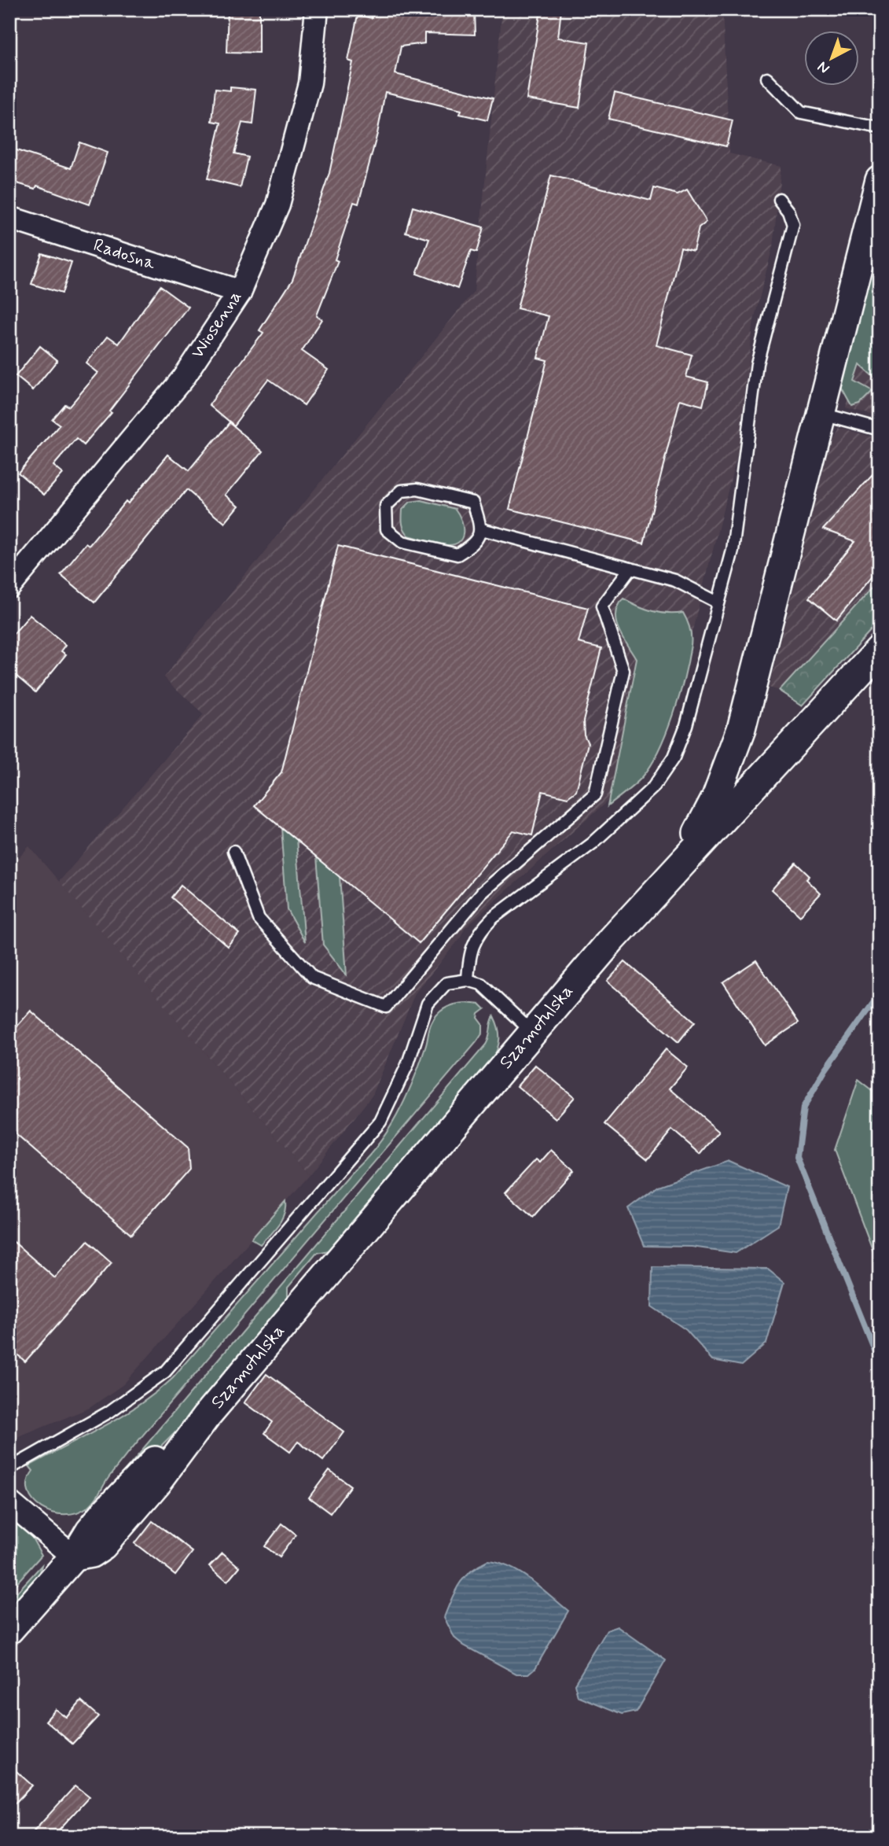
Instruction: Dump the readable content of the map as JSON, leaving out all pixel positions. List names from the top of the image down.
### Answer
{
  "streets": {
    "street": ["Radosna", "Wiosenna", "Szamotulska"]
  },
  "crossings": [
    ["Radosna", "Wiosenna"]
  ],
  "north": "bottom left"
}
